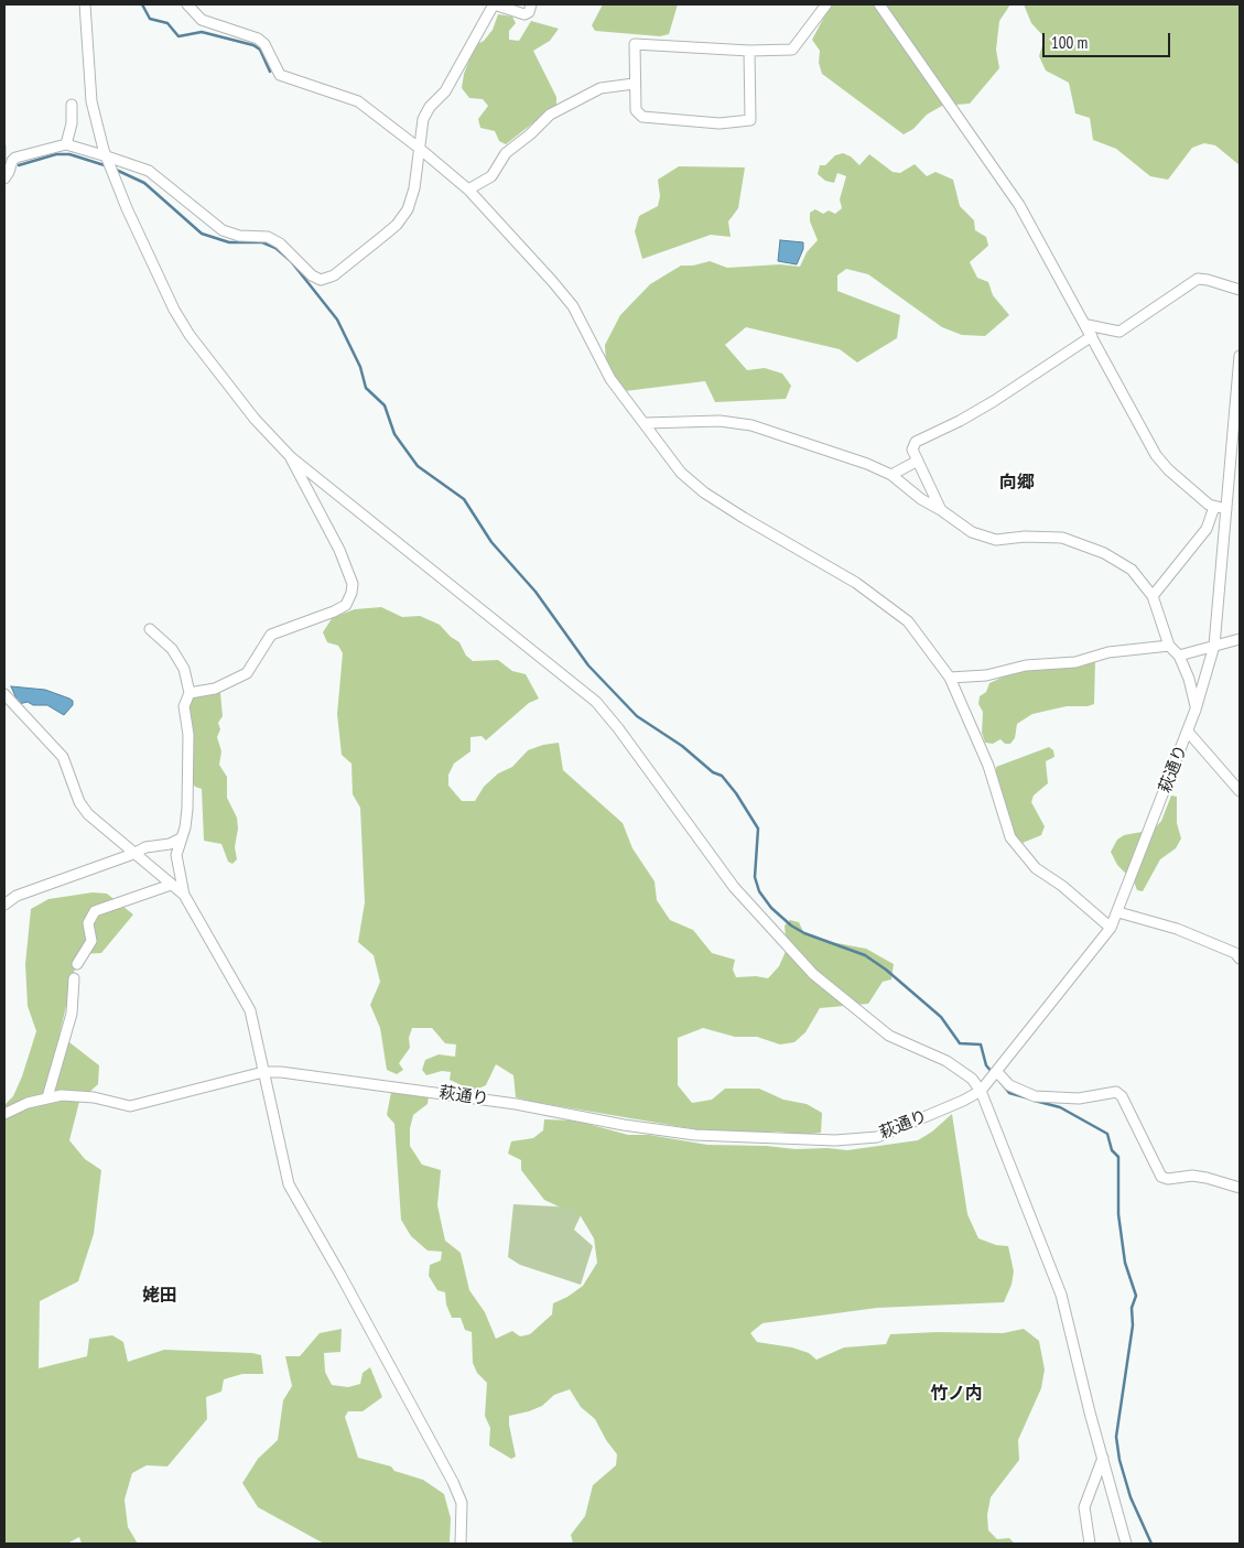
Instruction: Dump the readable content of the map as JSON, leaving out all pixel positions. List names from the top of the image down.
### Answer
{
  "streets": {
    "street": ["萩通り"]
  },
  "districts": ["向郷", "姥田", "竹ノ内"],
  "scale_bar": "100 m"
}
